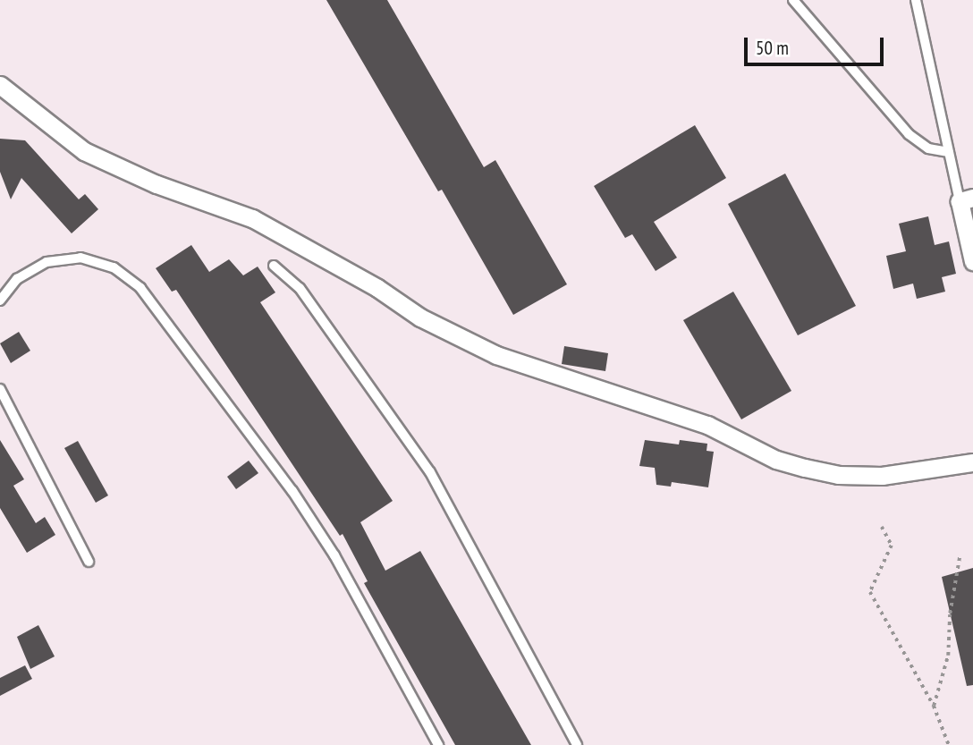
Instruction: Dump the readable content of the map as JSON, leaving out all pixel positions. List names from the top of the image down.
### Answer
{
  "scale_bar": "50 m"
}
